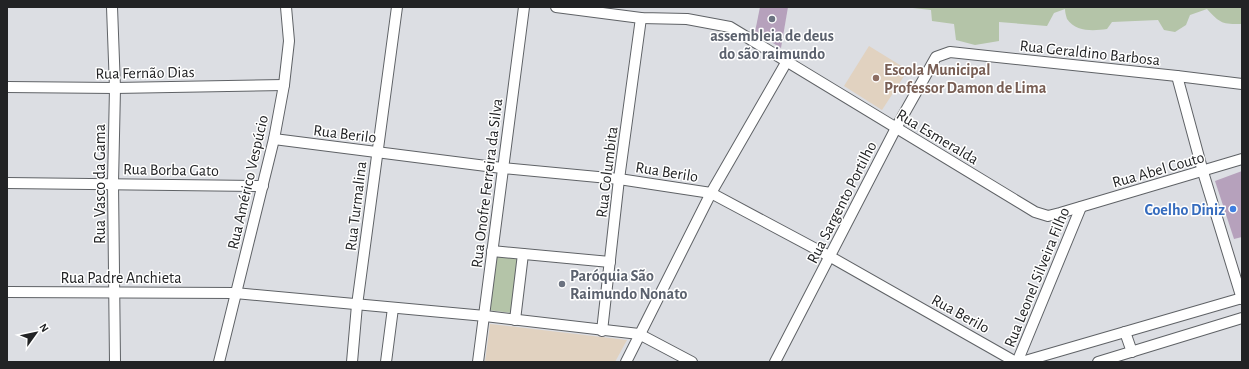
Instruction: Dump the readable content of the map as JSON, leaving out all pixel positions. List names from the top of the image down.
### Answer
{
  "streets": {
    "street": [
      "Rua Geraldino Barbosa",
      "Rua Fernão Dias",
      "Rua Berilo",
      "Rua Esmeralda",
      "Rua Borba Gato",
      "Rua Abel Couto",
      "Rua Columbita",
      "Rua Américo Vespúcio",
      "Rua Onofre Ferreira da Silva",
      "Rua Vasco da Gama",
      "Rua Sargento Portilho",
      "Rua Turmalina",
      "Rua Padre Anchieta",
      "Rua Leonel Silveira Filho"
    ]
  },
  "crossings": [
    ["Rua Geraldino Barbosa", "Rua Sargento Portilho"],
    ["Rua Fernão Dias", "Rua Américo Vespúcio"],
    ["Rua Fernão Dias", "Rua Vasco da Gama"],
    ["Rua Berilo", "Rua Columbita"],
    ["Rua Berilo", "Rua Américo Vespúcio"],
    ["Rua Berilo", "Rua Onofre Ferreira da Silva"],
    ["Rua Berilo", "Rua Sargento Portilho"],
    ["Rua Berilo", "Rua Turmalina"],
    ["Rua Berilo", "Rua Leonel Silveira Filho"],
    ["Rua Esmeralda", "Rua Abel Couto"],
    ["Rua Esmeralda", "Rua Columbita"],
    ["Rua Esmeralda", "Rua Sargento Portilho"],
    ["Rua Esmeralda", "Rua Leonel Silveira Filho"],
    ["Rua Borba Gato", "Rua Américo Vespúcio"],
    ["Rua Borba Gato", "Rua Vasco da Gama"],
    ["Rua Abel Couto", "Rua Leonel Silveira Filho"],
    ["Rua Columbita", "Rua Padre Anchieta"],
    ["Rua Américo Vespúcio", "Rua Padre Anchieta"],
    ["Rua Onofre Ferreira da Silva", "Rua Padre Anchieta"],
    ["Rua Vasco da Gama", "Rua Padre Anchieta"],
    ["Rua Turmalina", "Rua Padre Anchieta"]
  ],
  "places": [
    "assembleia de deus do são raimundo",
    "Escola Municipal Professor Damon de Lima",
    "Coelho Diniz",
    "Paróquia São Raimundo Nonato"
  ],
  "north": "top right"
}
